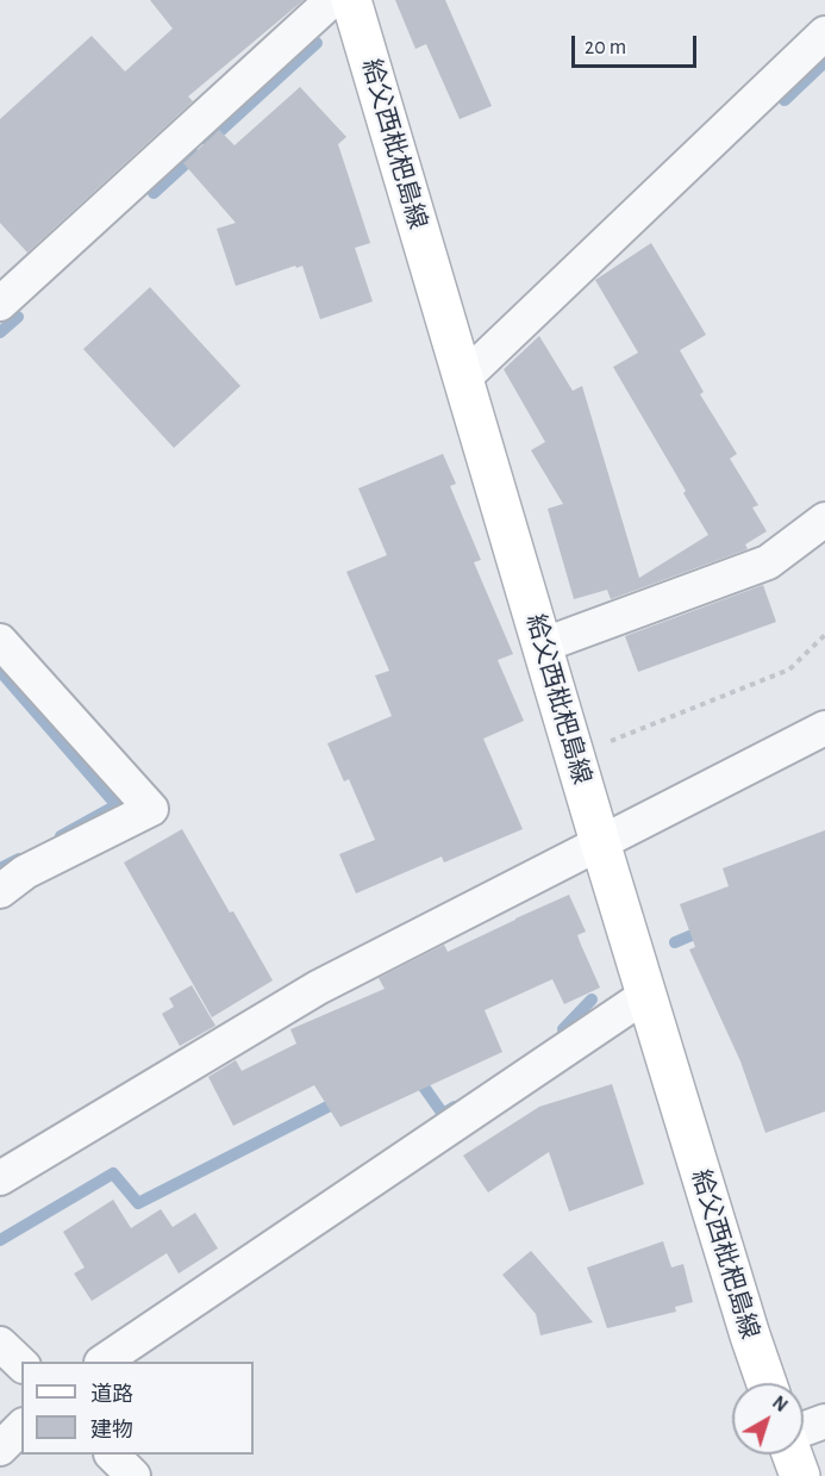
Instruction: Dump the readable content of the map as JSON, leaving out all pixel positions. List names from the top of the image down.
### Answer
{
  "streets": {
    "main road": ["給父西枇杷島線"]
  },
  "legend": ["道路", "建物"],
  "scale_bar": "20 m",
  "north": "top right"
}
